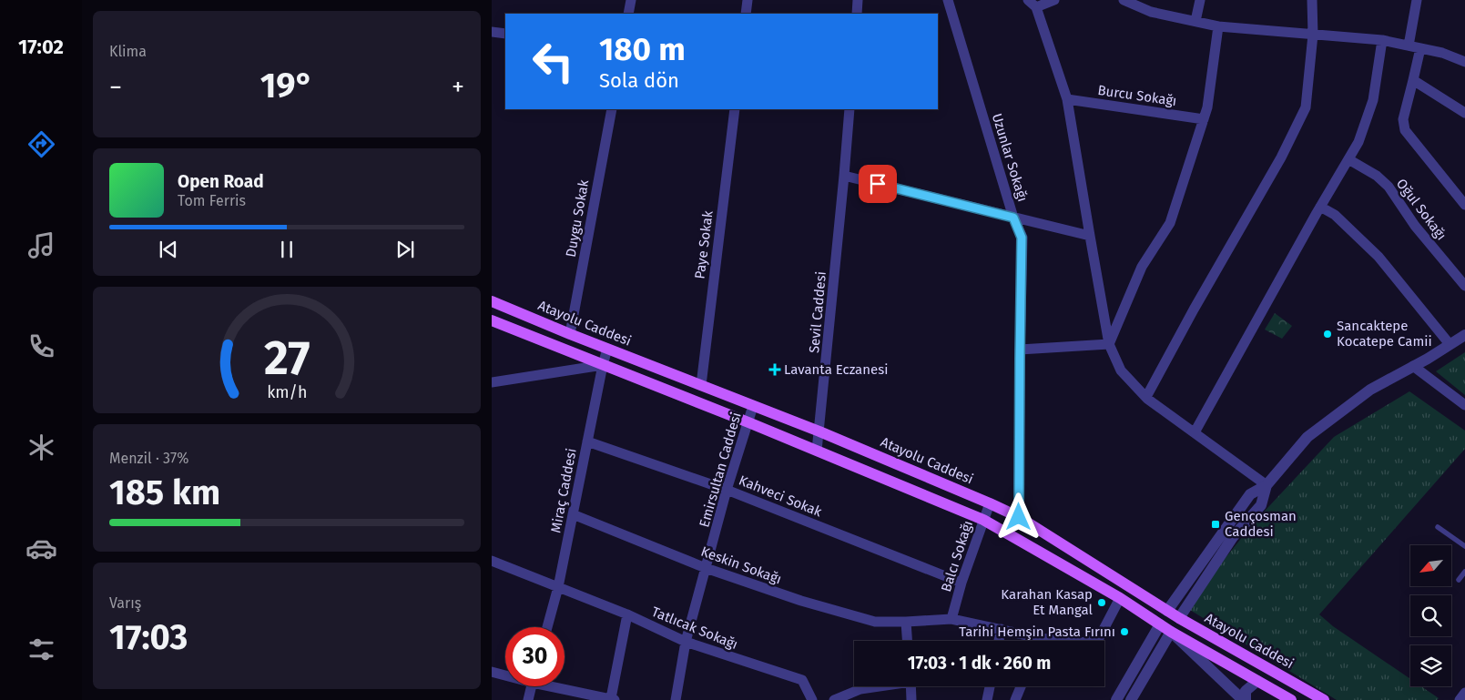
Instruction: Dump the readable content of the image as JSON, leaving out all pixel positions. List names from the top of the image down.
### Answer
{
  "streets": {
    "main road": ["Atayolu Caddesi"],
    "street": [
      "Burcu Sokağı",
      "Uzunlar Sokağı",
      "Oğul Sokağı",
      "Duygu Sokak",
      "Paye Sokak",
      "Sevil Caddesi",
      "Emirsultan Caddesi",
      "Miraç Caddesi",
      "Kahveci Sokak",
      "Balcı Sokağı",
      "Keskin Sokağı",
      "Tatlıcak Sokağı"
    ]
  },
  "crossings": [
    ["Uzunlar Sokağı", "Atayolu Caddesi"],
    ["Duygu Sokak", "Atayolu Caddesi"],
    ["Paye Sokak", "Atayolu Caddesi"],
    ["Sevil Caddesi", "Atayolu Caddesi"],
    ["Atayolu Caddesi", "Emirsultan Caddesi"],
    ["Atayolu Caddesi", "Miraç Caddesi"],
    ["Atayolu Caddesi", "Balcı Sokağı"],
    ["Emirsultan Caddesi", "Kahveci Sokak"],
    ["Emirsultan Caddesi", "Keskin Sokağı"],
    ["Emirsultan Caddesi", "Tatlıcak Sokağı"],
    ["Miraç Caddesi", "Kahveci Sokak"],
    ["Miraç Caddesi", "Keskin Sokağı"],
    ["Miraç Caddesi", "Tatlıcak Sokağı"],
    ["Kahveci Sokak", "Balcı Sokağı"],
    ["Balcı Sokağı", "Keskin Sokağı"]
  ],
  "places": {
    "other": ["Sancaktepe Kocatepe Camii", "Karahan Kasap Et Mangal", "Tarihi Hemşin Pasta Fırını"],
    "health": ["Lavanta Eczanesi"],
    "transit": ["Gençosman Caddesi"]
  },
  "north": "bottom left",
  "page": {
    "tabs": "17:02",
    "tile": [
      "Klima",
      ["Menzil · 37%", "185 km"],
      ["Varış", "17:03"]
    ],
    "turn": ["180 m", "Sola dön"],
    "heat": ["−", "19°", "+"],
    "song": ["Open Road", "Tom Ferris"],
    "limit": "30",
    "trip": "17:03 · 1 dk · 260 m",
    "gauge": ["27", "km/h"]
  }
}
